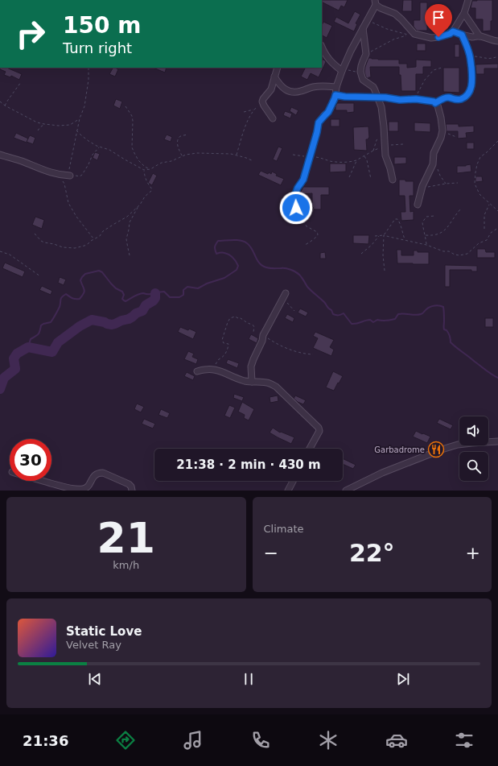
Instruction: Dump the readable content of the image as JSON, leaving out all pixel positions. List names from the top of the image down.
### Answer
{
  "places": {
    "restaurant": ["Garbadrome"]
  },
  "page": {
    "turn": ["150 m", "Turn right"],
    "limit": "30",
    "trip": "21:38 · 2 min · 430 m",
    "tile": [
      ["21", "km/h"],
      "Climate"
    ],
    "heat": ["−", "22°", "+"],
    "song": ["Static Love", "Velvet Ray"],
    "tabs": "21:36"
  }
}
